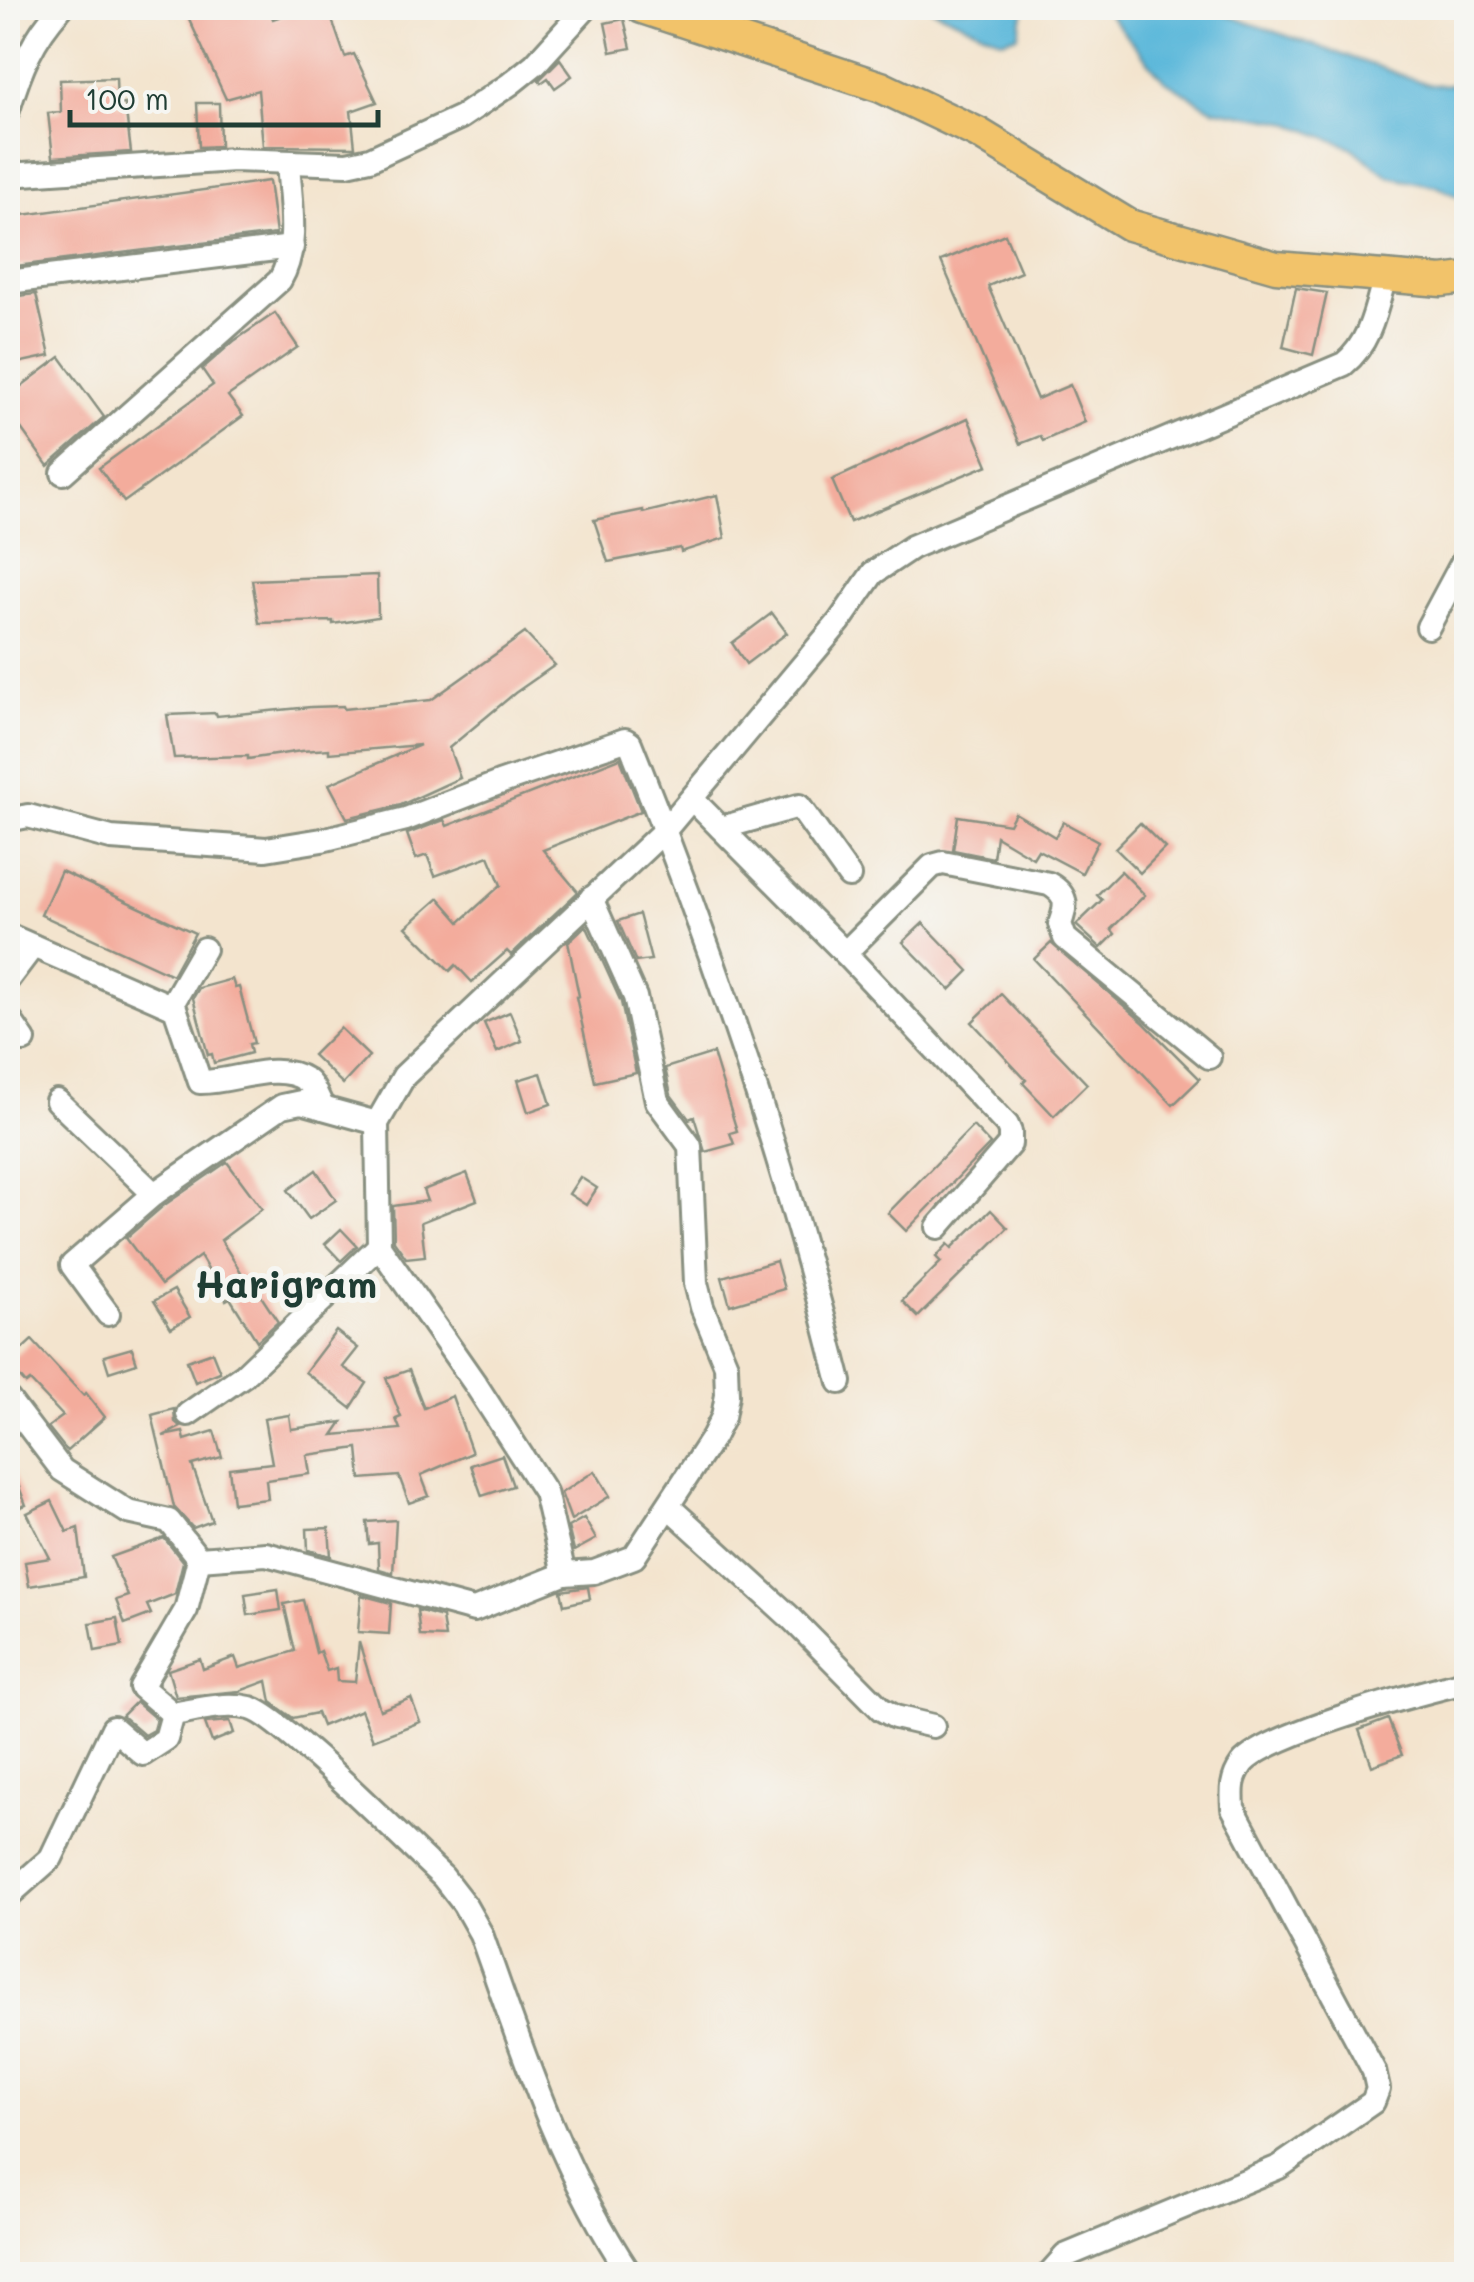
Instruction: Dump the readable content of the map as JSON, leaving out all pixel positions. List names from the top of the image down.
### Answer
{
  "districts": ["Harigram"],
  "scale_bar": "100 m"
}
